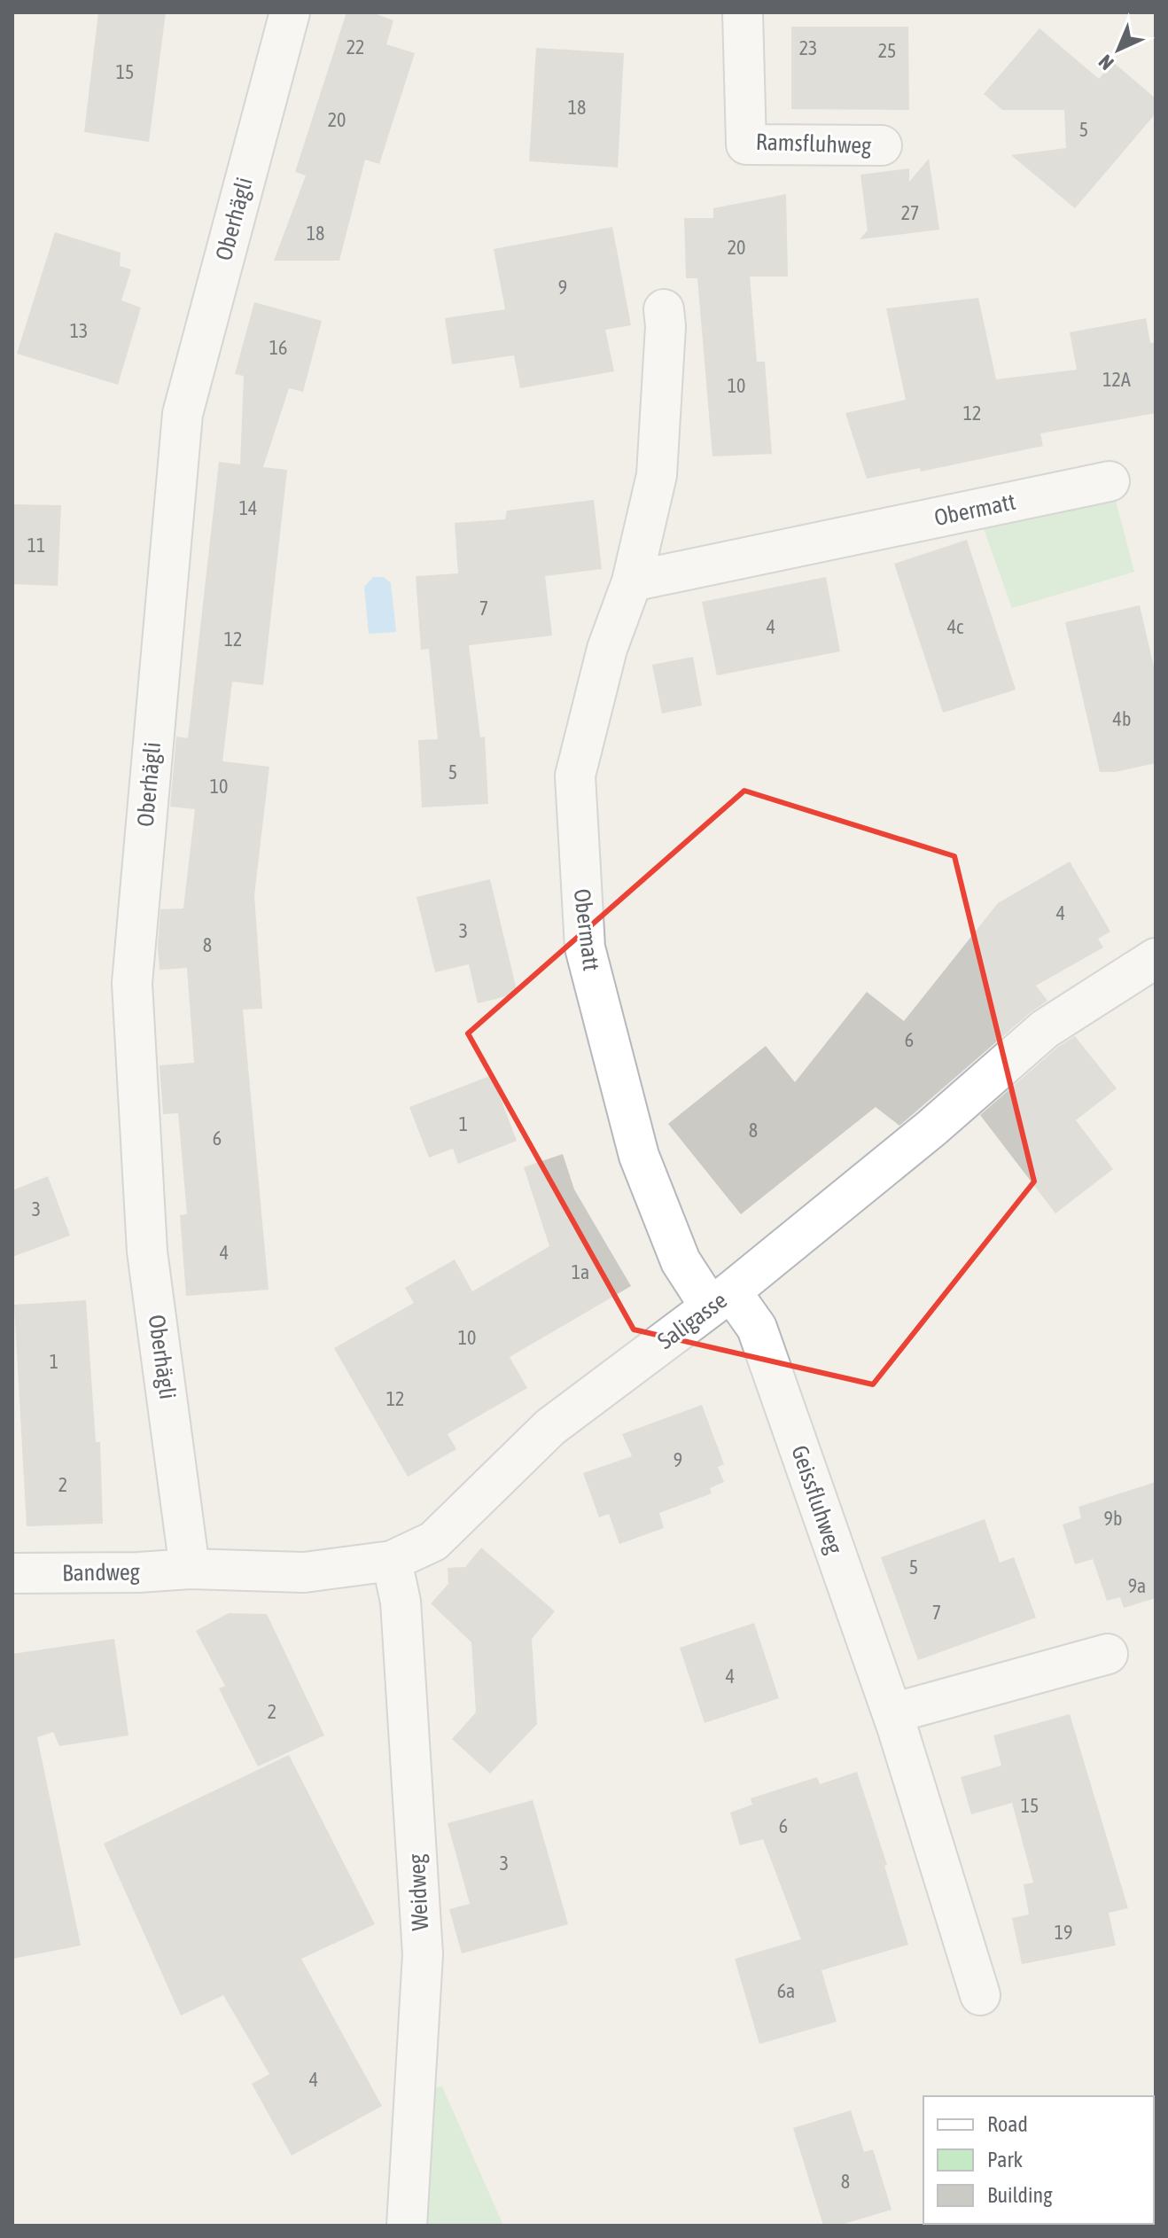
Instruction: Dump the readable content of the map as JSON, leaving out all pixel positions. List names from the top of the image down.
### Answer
{
  "streets": {
    "street": [
      "Ramsfluhweg",
      "Oberhägli",
      "Obermatt",
      "Saligasse",
      "Geissfluhweg",
      "Bandweg",
      "Weidweg"
    ]
  },
  "crossings": [
    ["Oberhägli", "Saligasse"],
    ["Oberhägli", "Bandweg"],
    ["Obermatt", "Saligasse"],
    ["Obermatt", "Geissfluhweg"],
    ["Saligasse", "Geissfluhweg"],
    ["Saligasse", "Bandweg"],
    ["Saligasse", "Weidweg"]
  ],
  "house_numbers": [
    "22",
    "23",
    "25",
    "15",
    "18",
    "20",
    "5",
    "27",
    "18",
    "20",
    "9",
    "13",
    "16",
    "12A",
    "10",
    "12",
    "14",
    "11",
    "7",
    "4",
    "4c",
    "12",
    "4b",
    "5",
    "10",
    "4",
    "3",
    "8",
    "6",
    "1",
    "8",
    "6",
    "3",
    "4",
    "1a",
    "10",
    "1",
    "12",
    "9",
    "2",
    "9b",
    "5",
    "9a",
    "7",
    "4",
    "2",
    "15",
    "6",
    "3",
    "19",
    "6a",
    "4",
    "8"
  ],
  "legend": ["Road", "Park", "Building"],
  "north": "bottom left"
}
